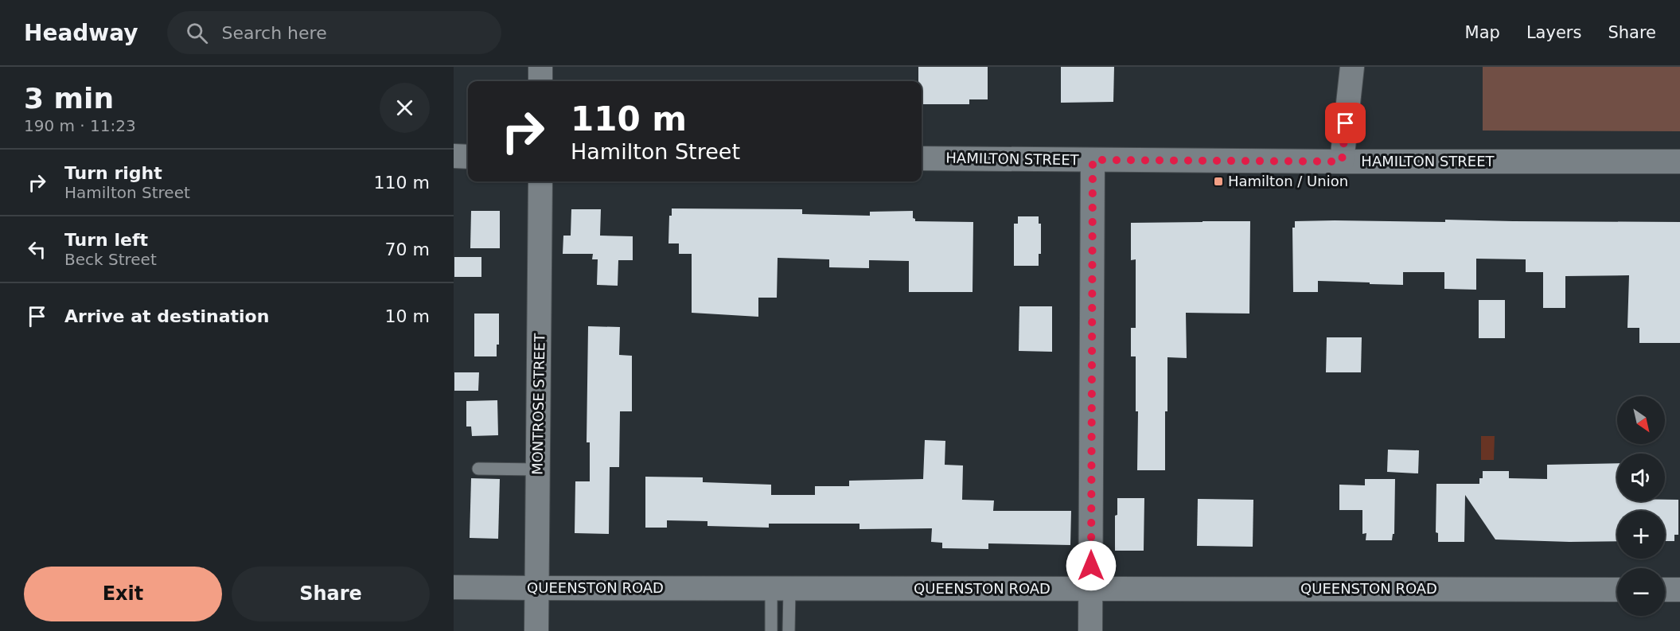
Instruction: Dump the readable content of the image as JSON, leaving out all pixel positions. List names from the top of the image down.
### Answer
{
  "streets": {
    "street": ["HAMILTON STREET", "MONTROSE STREET", "QUEENSTON ROAD"]
  },
  "crossings": [
    ["MONTROSE STREET", "QUEENSTON ROAD"]
  ],
  "places": {
    "transit": ["Hamilton / Union"]
  },
  "north": "bottom right",
  "page": {
    "header": "Headway",
    "search": "Search here",
    "nav": ["Map", "Layers", "Share"],
    "heading": ["3 min", "190 m · 11:23"],
    "turn": ["110 m", "Hamilton Street"],
    "list": [
      {
        "name": "Turn right",
        "note": "Hamilton Street",
        "value": "110 m"
      },
      {
        "name": "Turn left",
        "note": "Beck Street",
        "value": "70 m"
      },
      {
        "name": "Arrive at destination",
        "value": "10 m"
      }
    ],
    "map_buttons": ["+", "−"],
    "buttons": ["Exit", "Share"]
  }
}
